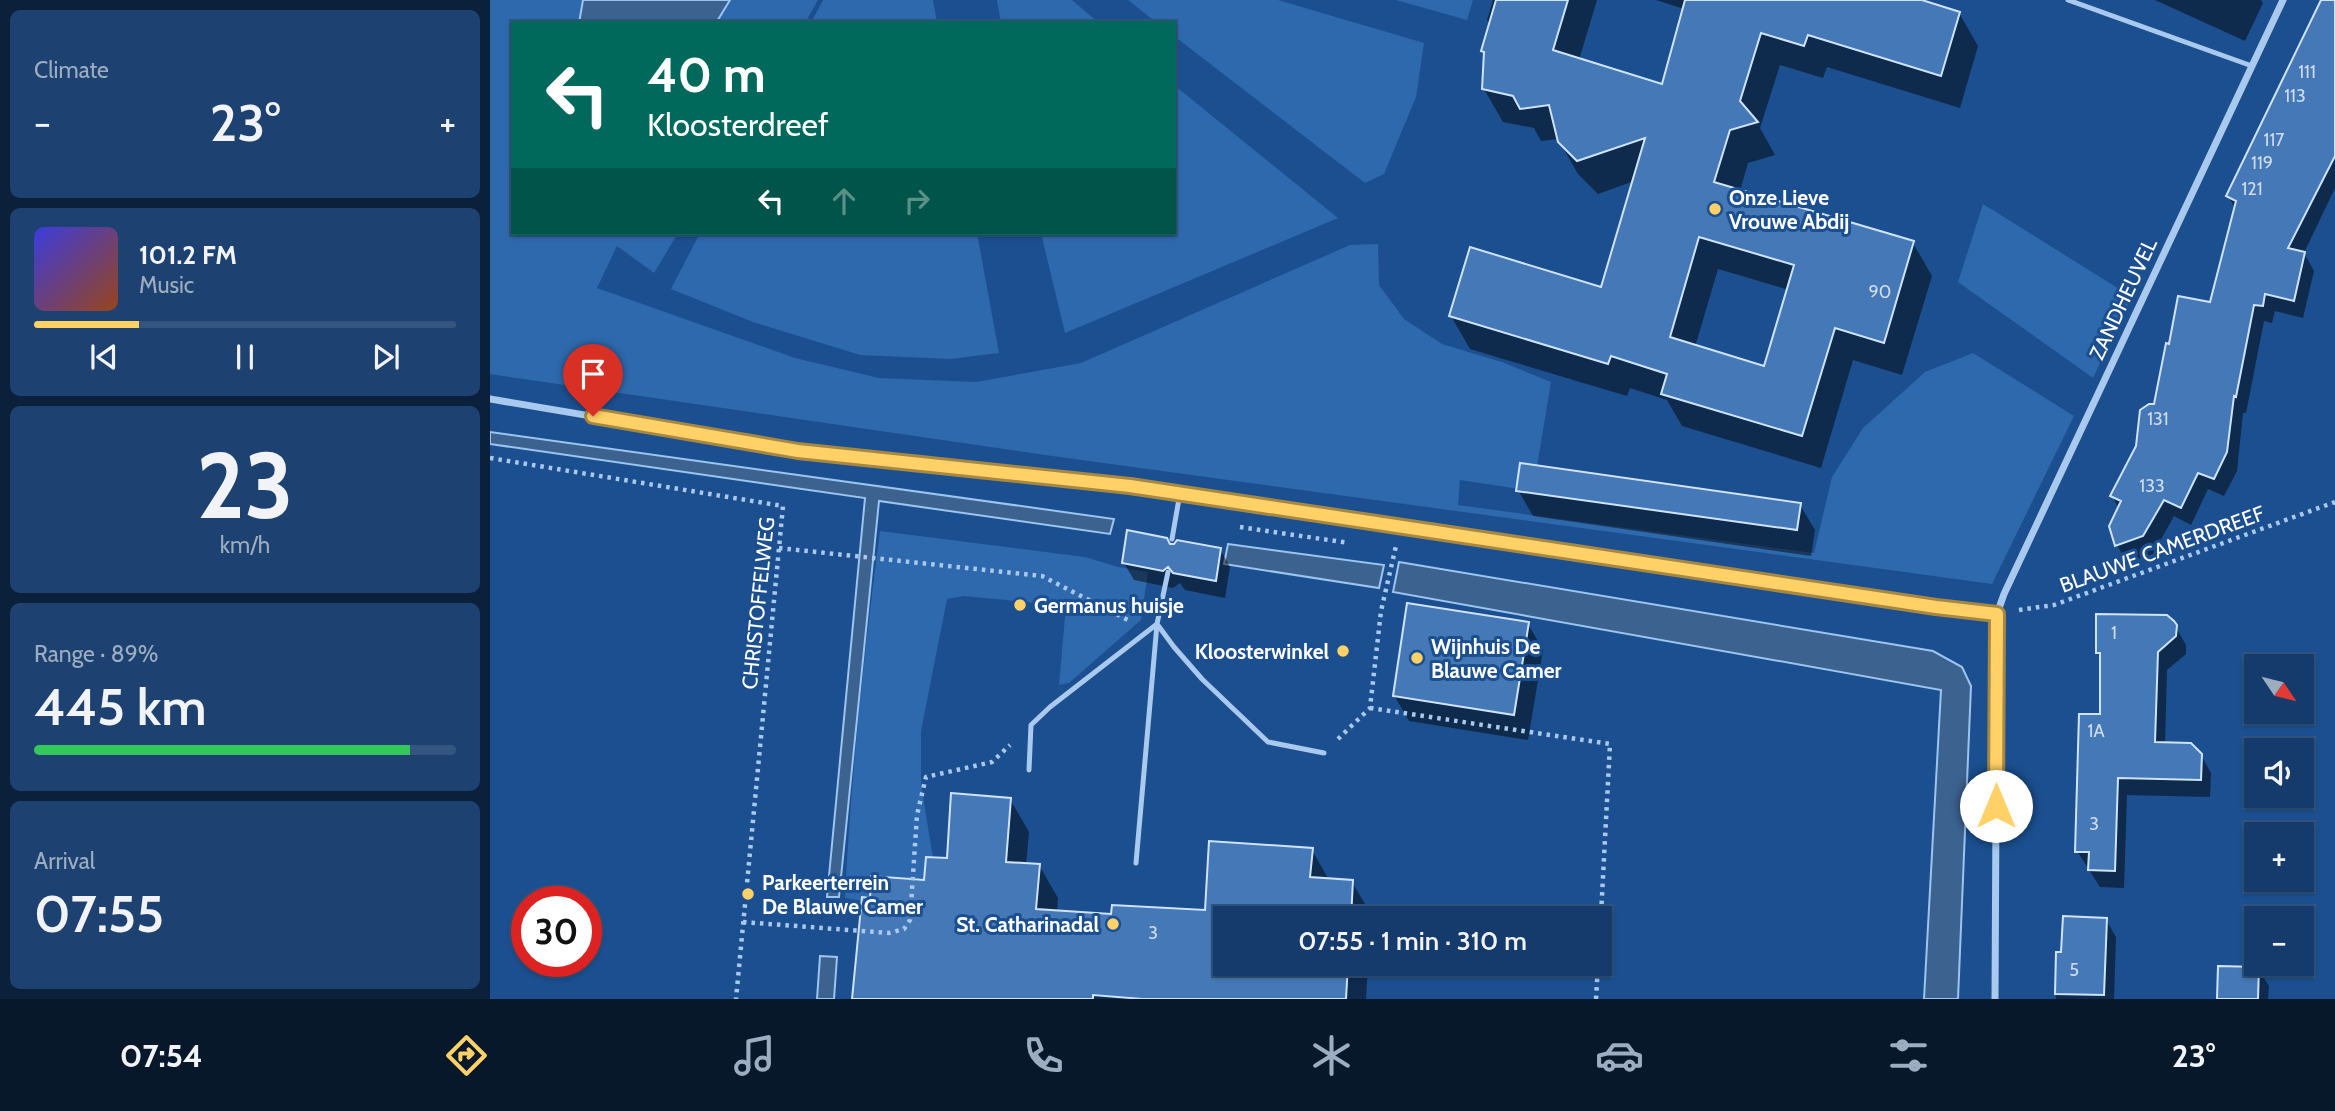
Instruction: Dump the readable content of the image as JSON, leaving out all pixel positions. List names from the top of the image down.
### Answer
{
  "streets": {
    "street": ["ZANDHEUVEL"],
    "path": ["BLAUWE CAMERDREEF", "CHRISTOFFELWEG"]
  },
  "crossings": [
    ["ZANDHEUVEL", "BLAUWE CAMERDREEF"]
  ],
  "places": [
    "Onze Lieve Vrouwe Abdij",
    "Germanus huisje",
    "Kloosterwinkel",
    "Wijnhuis De Blauwe Camer",
    "Parkeerterrein De Blauwe Camer",
    "St. Catharinadal"
  ],
  "house_numbers": [
    "111",
    "113",
    "117",
    "119",
    "121",
    "90",
    "131",
    "133",
    "1",
    "1A",
    "3",
    "3",
    "5"
  ],
  "north": "bottom right",
  "page": {
    "tile": [
      "Climate",
      ["23", "km/h"],
      ["Range · 89%", "445 km"],
      ["Arrival", "07:55"]
    ],
    "turn": ["40 m", "Kloosterdreef"],
    "heat": ["−", "23°", "+"],
    "song": ["101.2 FM", "Music"],
    "map_buttons": ["+", "−"],
    "limit": "30",
    "trip": "07:55 · 1 min · 310 m",
    "tabs": ["07:54", "23°"]
  }
}
